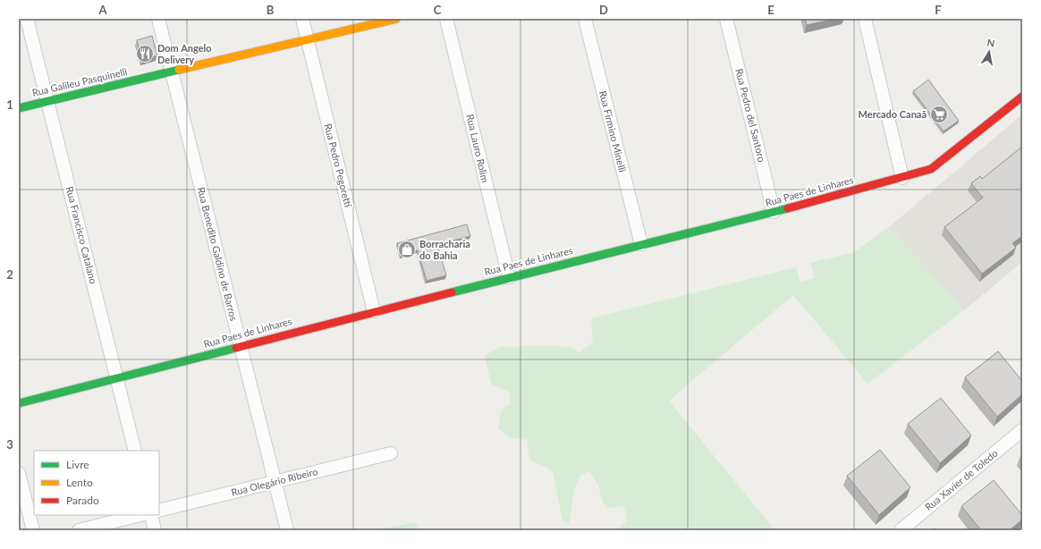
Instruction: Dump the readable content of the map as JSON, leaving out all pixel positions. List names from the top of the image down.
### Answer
{
  "streets": {
    "street": [
      "Rua Galileu Pasquinelli",
      "Rua Pedro del Santoro",
      "Rua Firmino Minelli",
      "Rua Lauro Rolim",
      "Rua Pedro Pegoretti",
      "Rua Paes de Linhares",
      "Rua Francisco Catalano",
      "Rua Benedito Galdino de Barros",
      "Rua Xavier de Toledo",
      "Rua Olegário Ribeiro"
    ]
  },
  "crossings": [
    ["Rua Galileu Pasquinelli", "Rua Pedro Pegoretti"],
    ["Rua Galileu Pasquinelli", "Rua Francisco Catalano"],
    ["Rua Galileu Pasquinelli", "Rua Benedito Galdino de Barros"],
    ["Rua Pedro del Santoro", "Rua Paes de Linhares"],
    ["Rua Firmino Minelli", "Rua Paes de Linhares"],
    ["Rua Lauro Rolim", "Rua Paes de Linhares"],
    ["Rua Pedro Pegoretti", "Rua Paes de Linhares"],
    ["Rua Paes de Linhares", "Rua Francisco Catalano"],
    ["Rua Paes de Linhares", "Rua Benedito Galdino de Barros"],
    ["Rua Benedito Galdino de Barros", "Rua Olegário Ribeiro"]
  ],
  "places": {
    "restaurant": ["Dom Angelo Delivery"],
    "supermarket": ["Mercado Canaã"],
    "shop": ["Borracharia do Bahia"]
  },
  "legend": ["Livre", "Lento", "Parado"],
  "north": "top",
  "grid": {
    "columns": [
      "A",
      "B",
      "C",
      "D",
      "E",
      "F"
    ],
    "rows": ["1", "2", "3"]
  }
}
